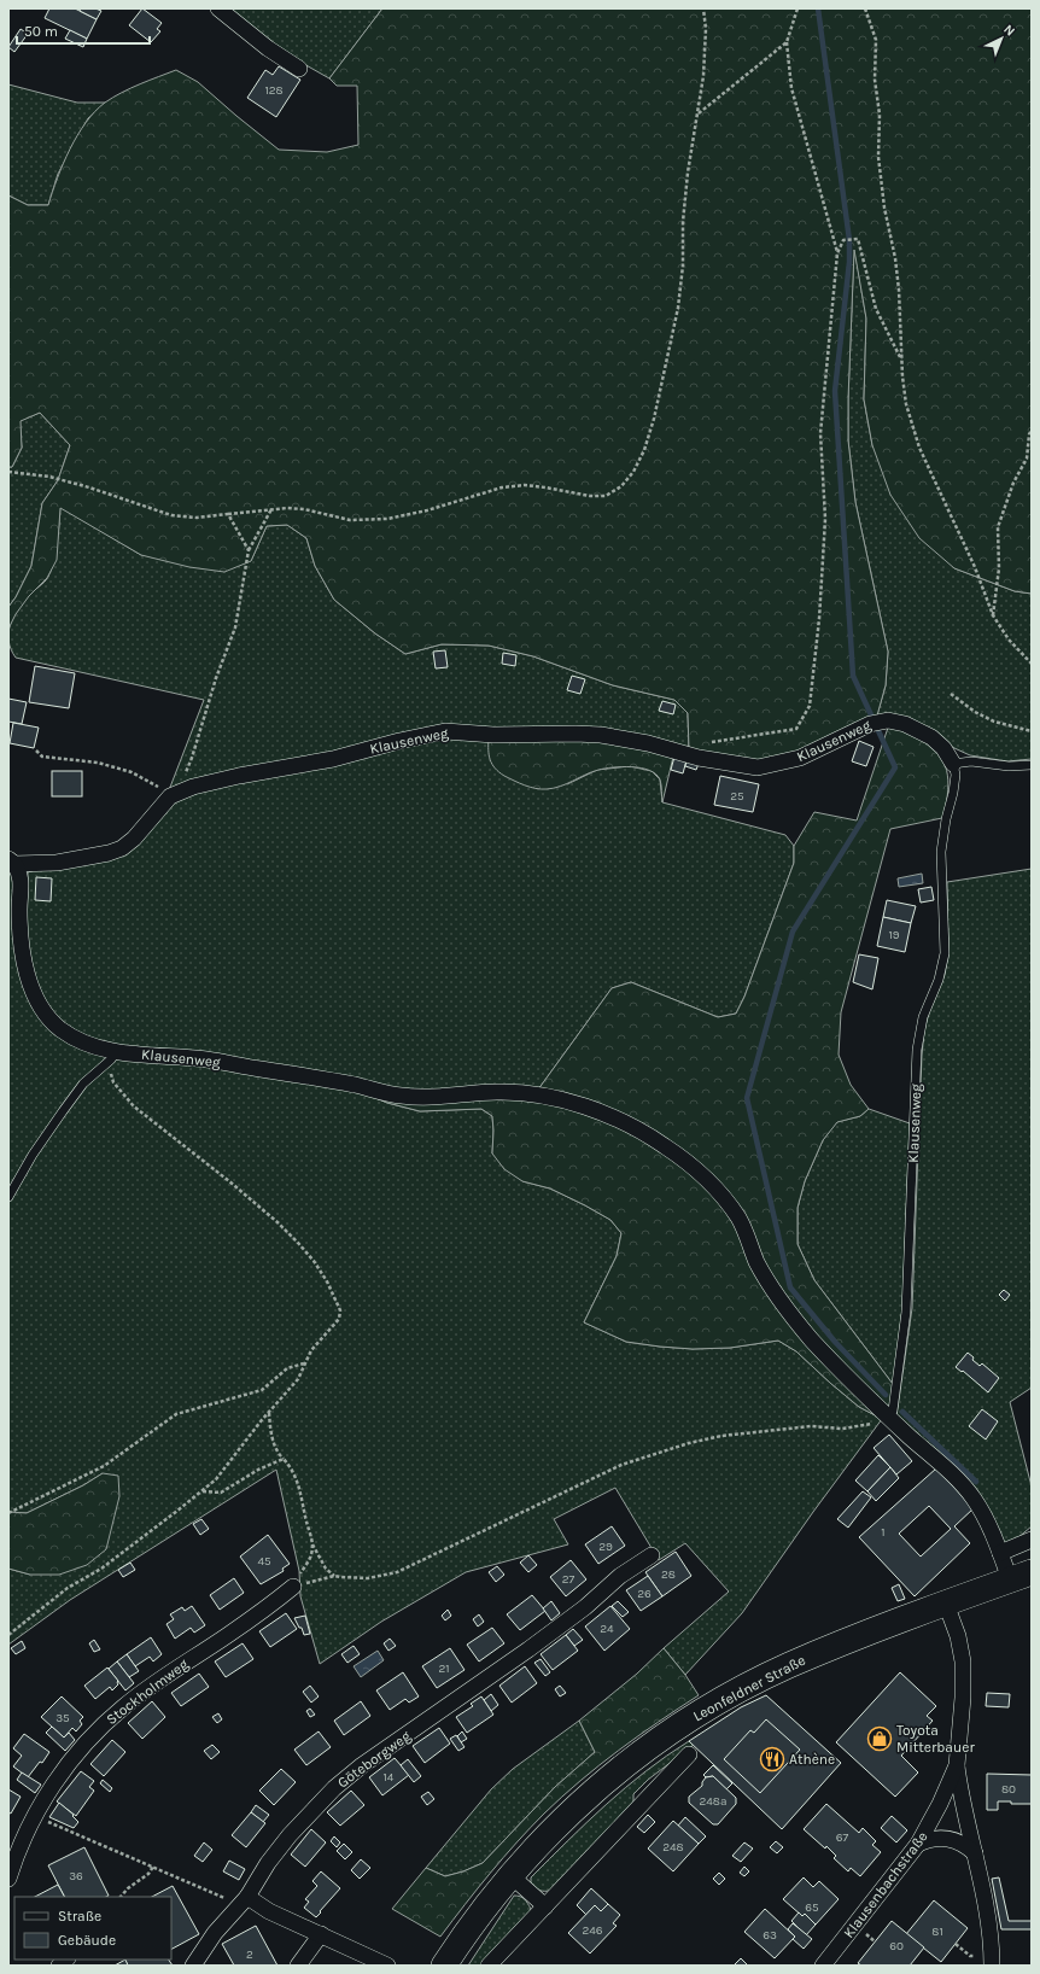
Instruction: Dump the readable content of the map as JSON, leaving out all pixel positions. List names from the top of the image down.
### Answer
{
  "streets": {
    "main road": ["Leonfeldner Straße"],
    "street": [
      "Klausenweg",
      "Stockholmweg",
      "Göteborgweg",
      "Klausenbachstraße"
    ]
  },
  "crossings": [
    ["Klausenweg", "Leonfeldner Straße"],
    ["Leonfeldner Straße", "Klausenbachstraße"]
  ],
  "places": {
    "shop": ["Toyota Mitterbauer"],
    "restaurant": ["Athène"]
  },
  "house_numbers": [
    "128",
    "25",
    "19",
    "1",
    "29",
    "45",
    "28",
    "27",
    "26",
    "24",
    "21",
    "35",
    "14",
    "80",
    "248a",
    "67",
    "248",
    "36",
    "65",
    "246",
    "81",
    "63",
    "60",
    "2"
  ],
  "legend": ["Straße", "Gebäude"],
  "scale_bar": "50 m",
  "north": "top right"
}
